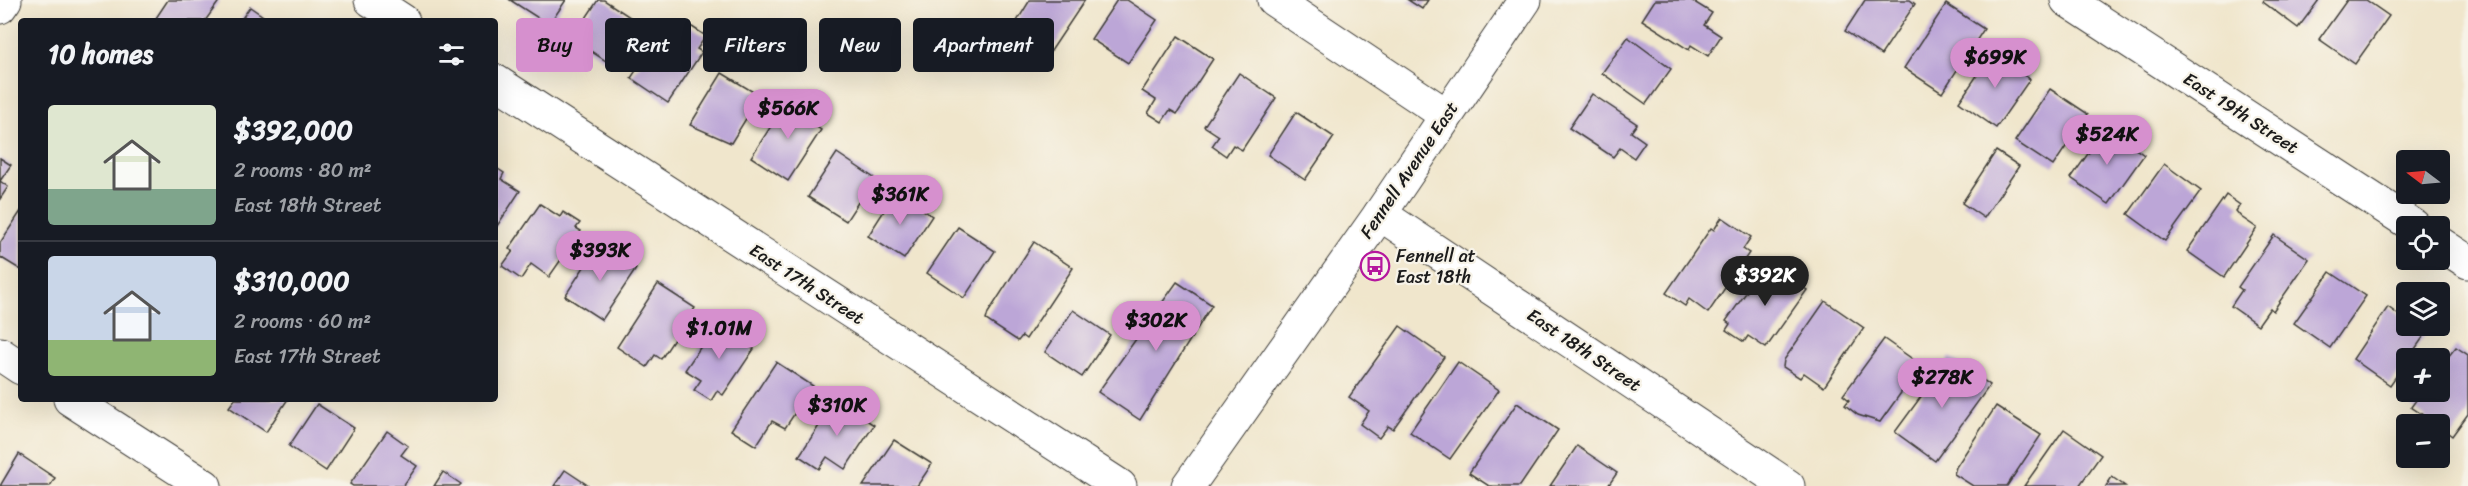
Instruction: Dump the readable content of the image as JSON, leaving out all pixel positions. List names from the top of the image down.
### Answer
{
  "streets": {
    "street": [
      "East 19th Street",
      "Fennell Avenue East",
      "East 17th Street",
      "East 18th Street"
    ]
  },
  "crossings": [
    ["Fennell Avenue East", "East 18th Street"]
  ],
  "places": {
    "bus stop": ["Fennell at East 18th"]
  },
  "north": "left",
  "page": {
    "chip": [
      "Buy",
      "Rent",
      "Filters",
      "New",
      "Apartment"
    ],
    "heading": "10 homes",
    "price": [
      "$699K",
      "$566K",
      "$524K",
      "$361K",
      "$393K",
      "$392K",
      "$302K",
      "$1.01M",
      "$278K",
      "$310K"
    ],
    "list": [
      {
        "name": "$392,000",
        "note": "2 rooms · 80 m² · East 18th Street"
      },
      {
        "name": "$310,000",
        "note": "2 rooms · 60 m² · East 17th Street"
      }
    ],
    "map_buttons": ["+", "−"]
  }
}
